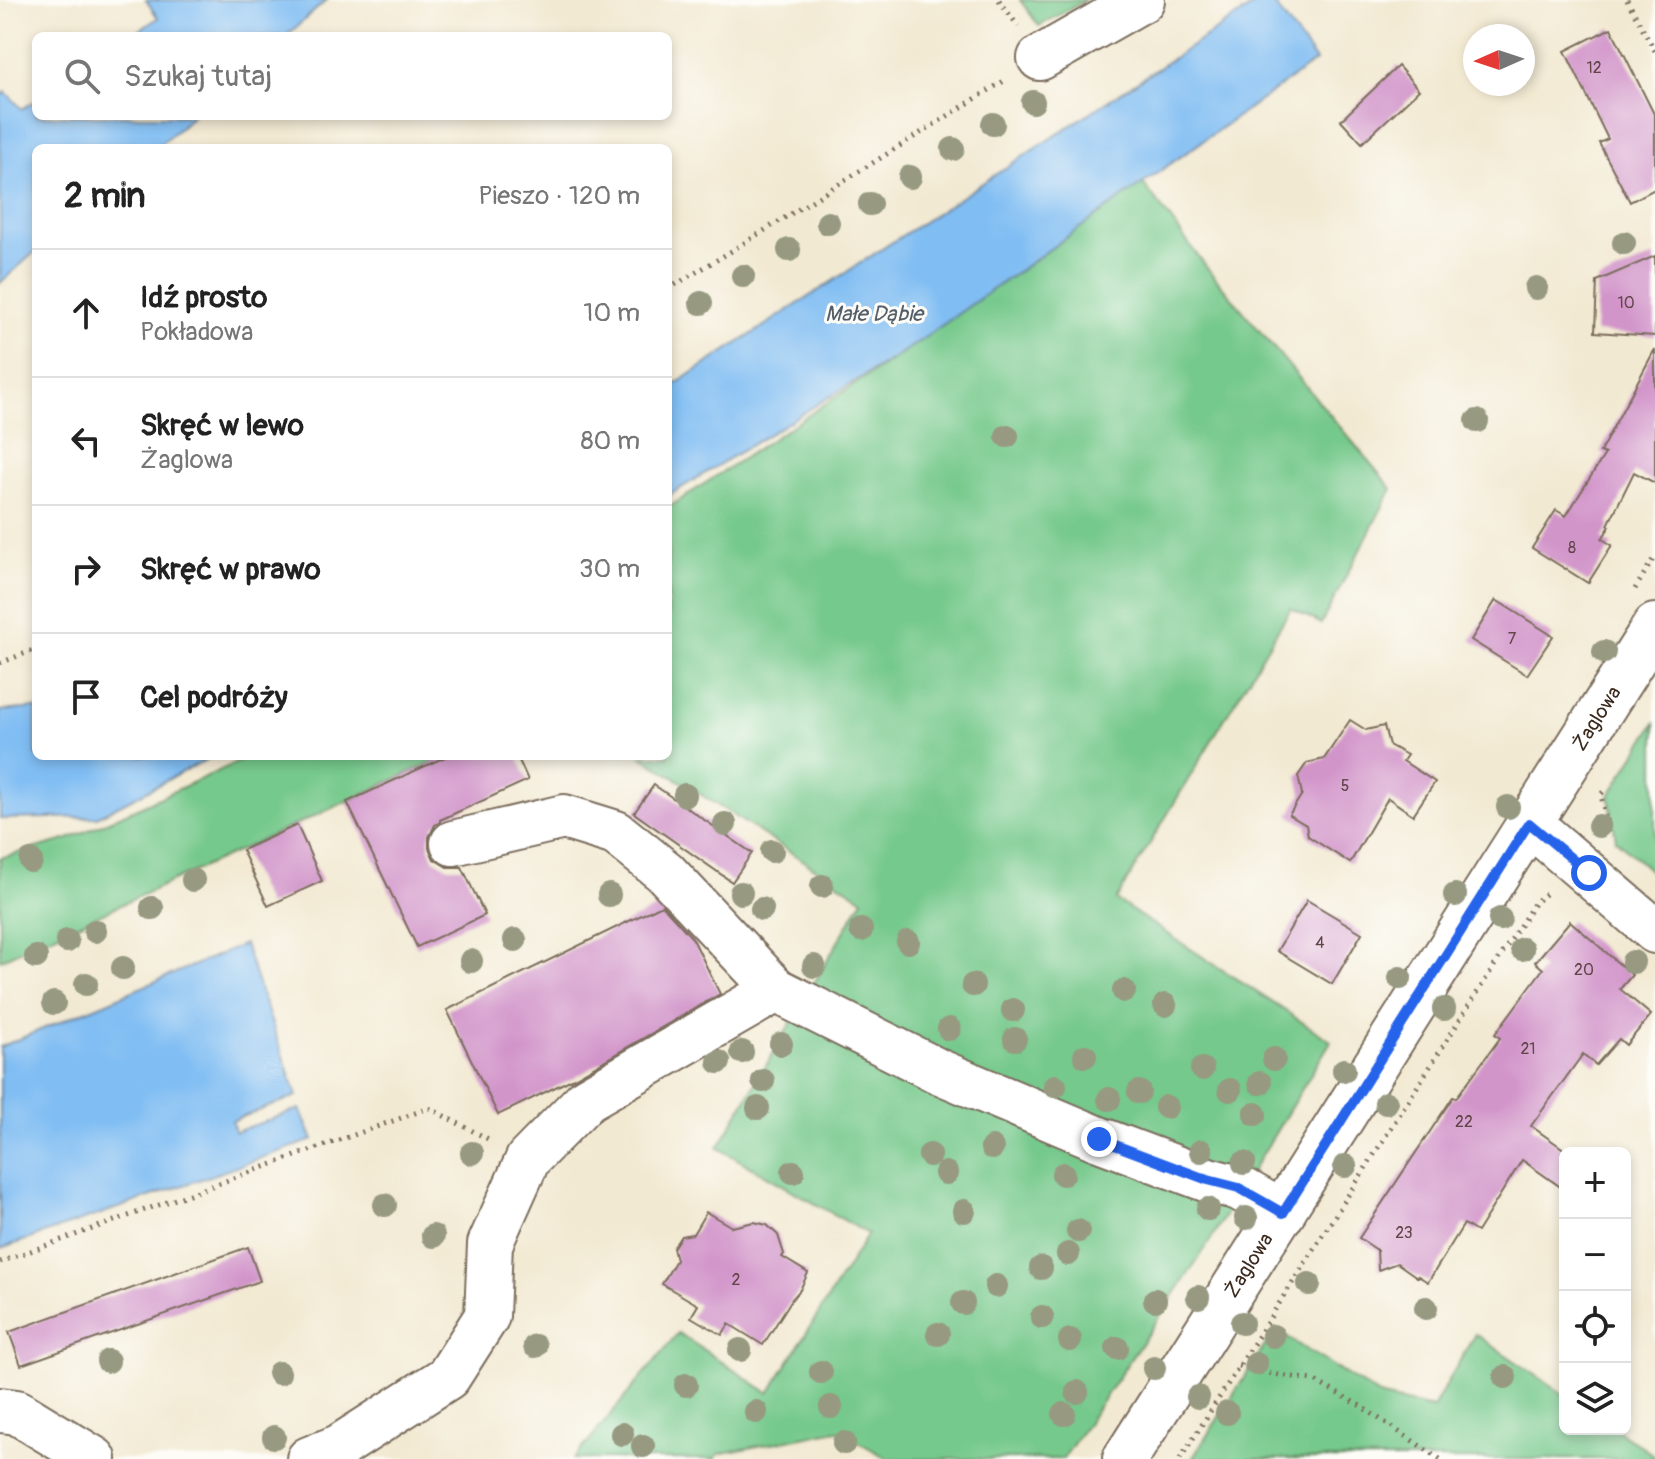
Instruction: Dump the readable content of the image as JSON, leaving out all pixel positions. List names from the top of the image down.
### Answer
{
  "streets": {
    "street": ["Żaglowa"]
  },
  "water": ["Małe Dąbie"],
  "house_numbers": [
    "12",
    "10",
    "8",
    "7",
    "5",
    "4",
    "20",
    "21",
    "22",
    "23",
    "2"
  ],
  "north": "left",
  "page": {
    "search": "Szukaj tutaj",
    "heading": ["2 min", "Pieszo · 120 m"],
    "list": [
      ["Idź prosto", "Pokładowa", "10 m"],
      ["Skręć w lewo", "Żaglowa", "80 m"],
      ["Skręć w prawo", "30 m"],
      "Cel podróży"
    ],
    "map_buttons": ["+", "−"]
  }
}
